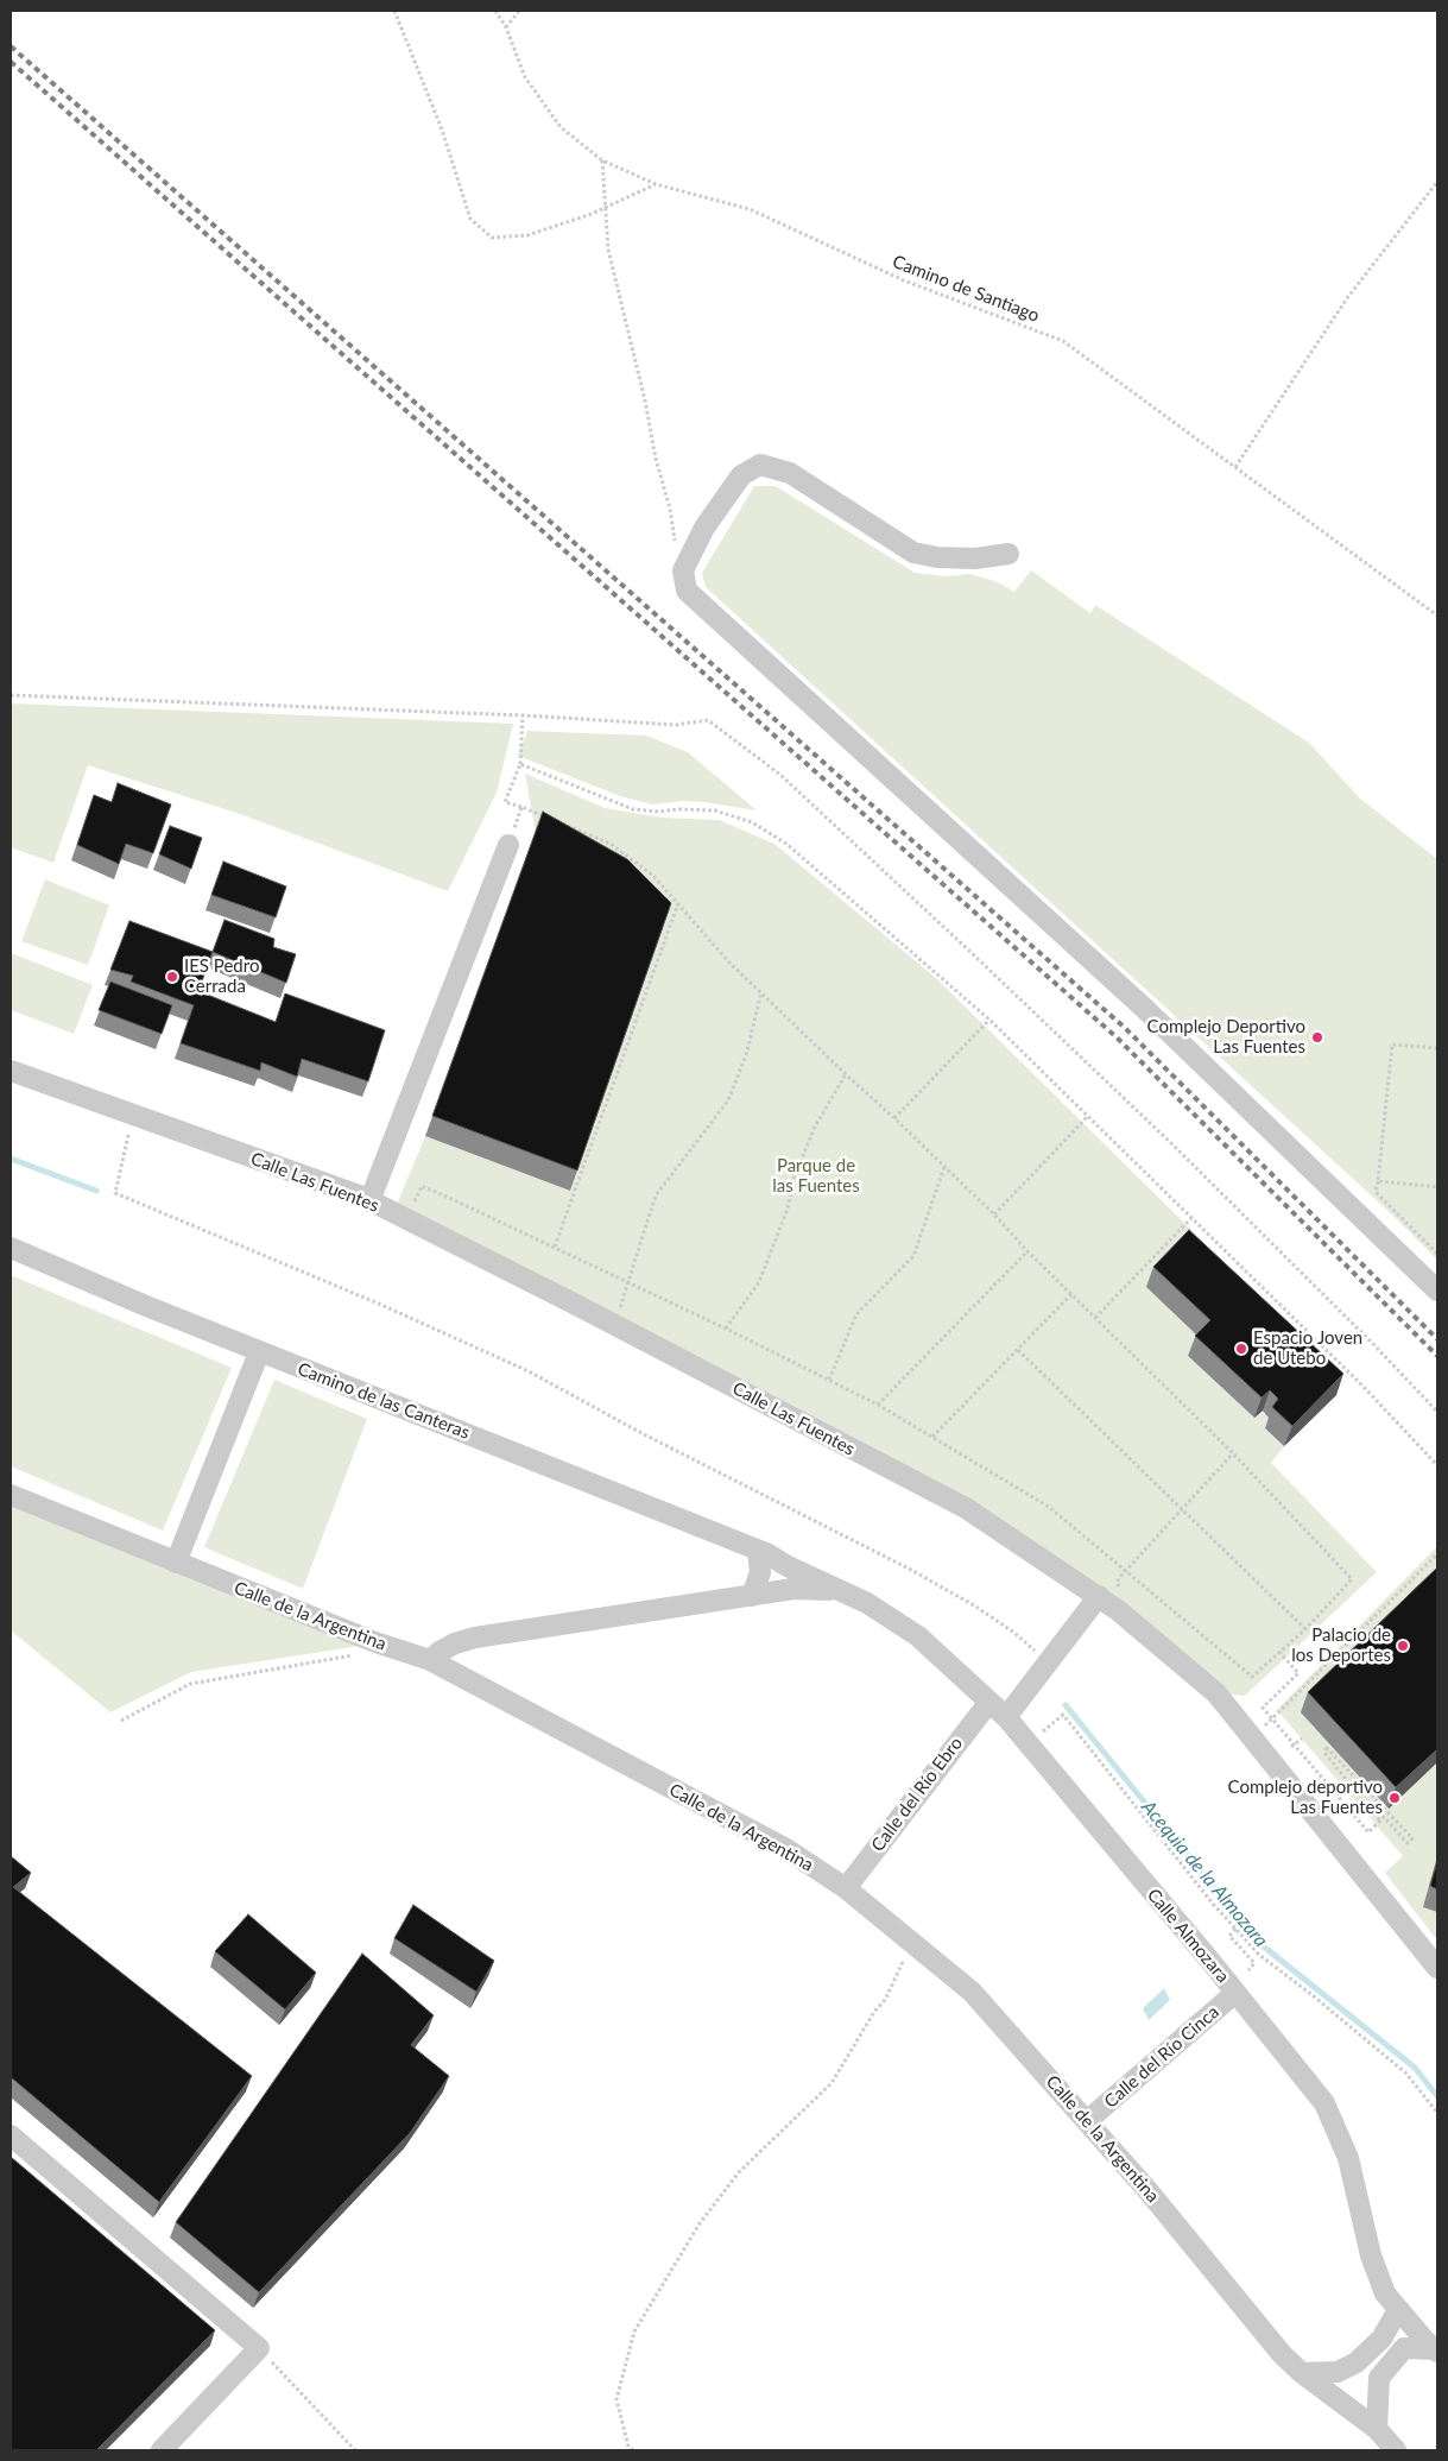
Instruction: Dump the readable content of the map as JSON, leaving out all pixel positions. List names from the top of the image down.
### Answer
{
  "streets": {
    "street": [
      "Calle Las Fuentes",
      "Camino de las Canteras",
      "Calle de la Argentina",
      "Calle del Río Ebro",
      "Calle Almozara",
      "Calle del Río Cinca"
    ],
    "path": ["Camino de Santiago"]
  },
  "crossings": [
    ["Camino de las Canteras", "Calle Almozara"],
    ["Calle de la Argentina", "Calle del Río Ebro"],
    ["Calle de la Argentina", "Calle del Río Cinca"],
    ["Calle del Río Ebro", "Calle Almozara"],
    ["Calle Almozara", "Calle del Río Cinca"]
  ],
  "water": ["Acequia de la Almozara"],
  "parks": ["Parque de las Fuentes"],
  "places": [
    "IES Pedro Cerrada",
    "Complejo Deportivo Las Fuentes",
    "Espacio Joven de Utebo",
    "Palacio de los Deportes",
    "Complejo deportivo Las Fuentes"
  ]
}
